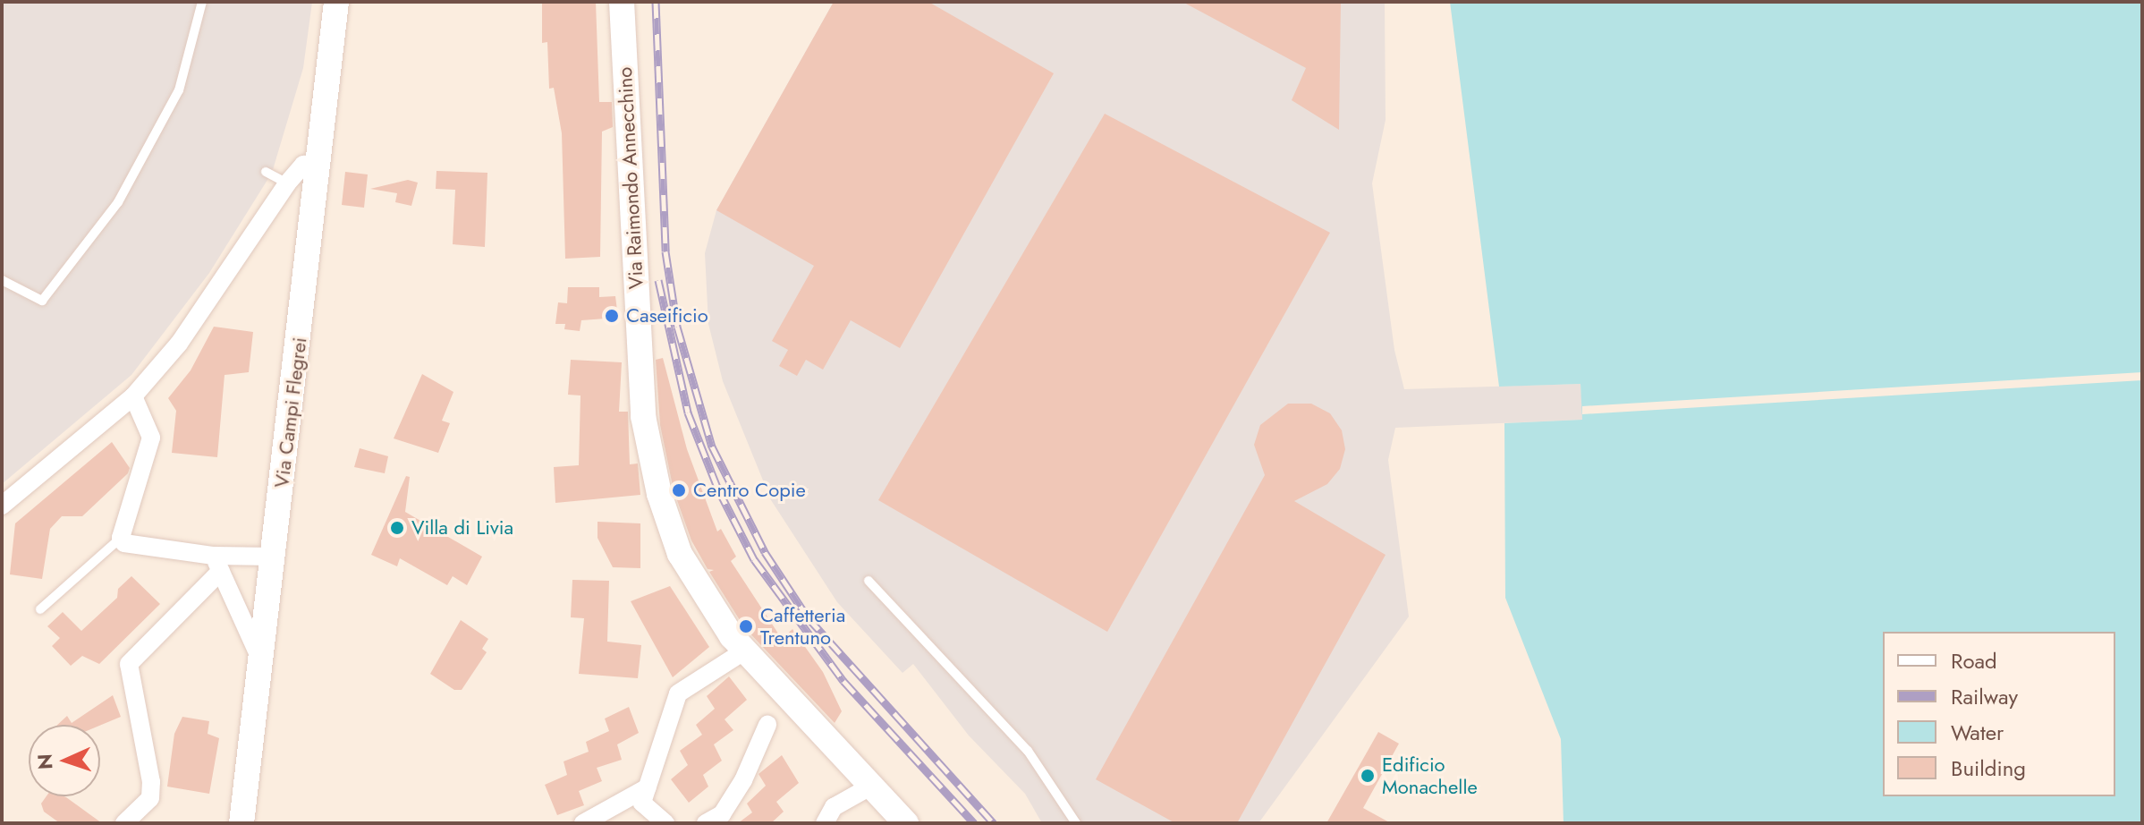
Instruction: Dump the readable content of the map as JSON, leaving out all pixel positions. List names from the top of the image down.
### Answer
{
  "streets": {
    "street": ["Via Raimondo Annecchino", "Via Campi Flegrei"]
  },
  "places": [
    "Caseificio",
    "Centro Copie",
    "Villa di Livia",
    "Caffetteria Trentuno",
    "Edificio Monachelle"
  ],
  "legend": [
    "Road",
    "Railway",
    "Water",
    "Building"
  ],
  "north": "left"
}
